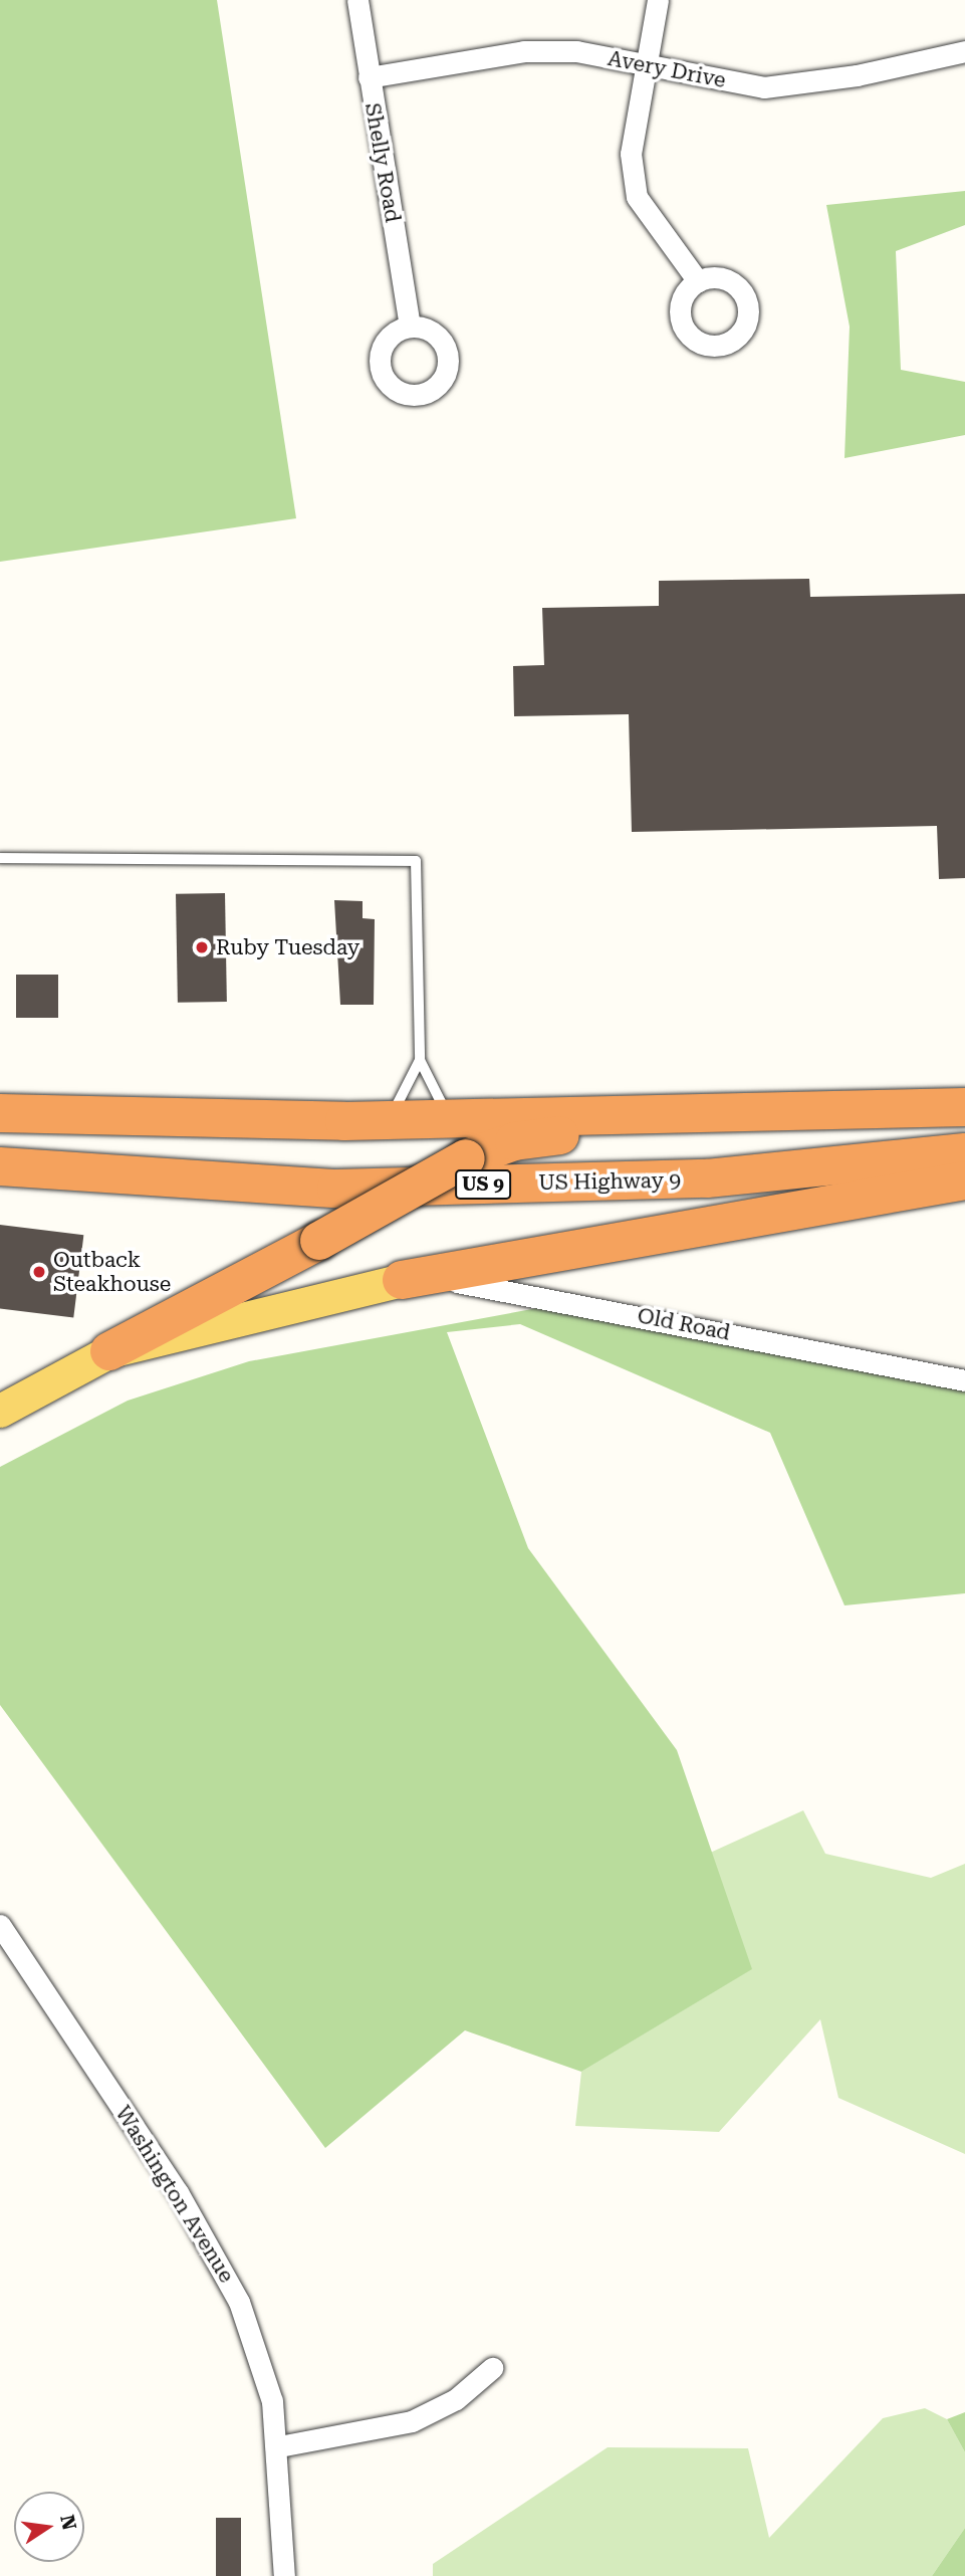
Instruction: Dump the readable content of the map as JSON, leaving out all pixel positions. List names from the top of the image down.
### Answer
{
  "streets": {
    "highway": ["US Highway 9", "US 9"],
    "street": [
      "Avery Drive",
      "Shelly Road",
      "Old Road",
      "Washington Avenue"
    ]
  },
  "crossings": [
    ["Avery Drive", "Shelly Road"]
  ],
  "places": ["Ruby Tuesday", "Outback Steakhouse"],
  "north": "right"
}
